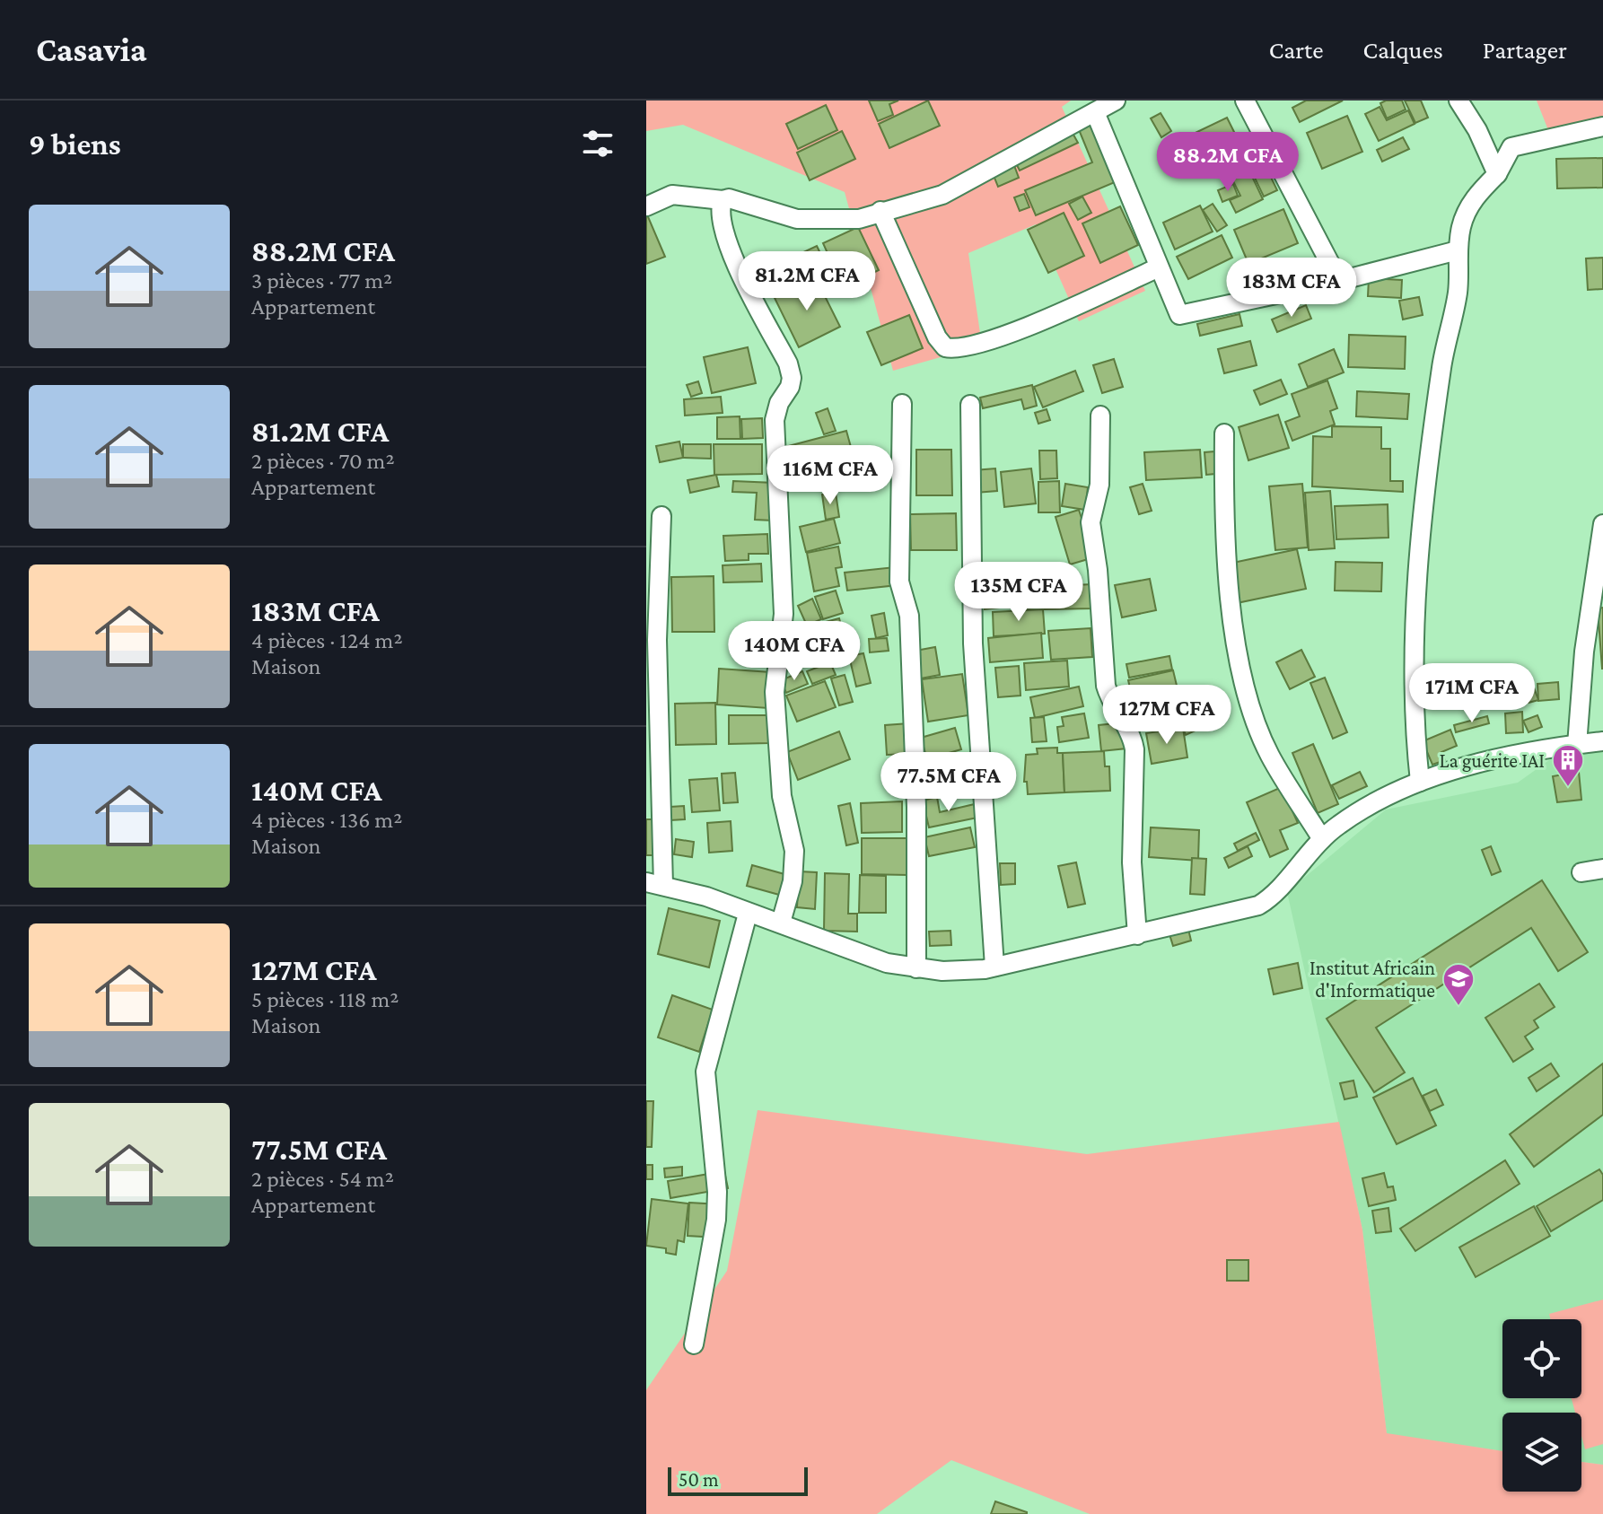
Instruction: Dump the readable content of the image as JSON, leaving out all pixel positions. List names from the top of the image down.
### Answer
{
  "places": {
    "building": ["La guérite IAI"],
    "school or university": ["Institut Africain d'Informatique"]
  },
  "scale_bar": "50 m",
  "page": {
    "header": "Casavia",
    "nav": ["Carte", "Calques", "Partager"],
    "heading": "9 biens",
    "price": [
      "88.2M CFA",
      "81.2M CFA",
      "183M CFA",
      "116M CFA",
      "135M CFA",
      "140M CFA",
      "171M CFA",
      "127M CFA",
      "77.5M CFA"
    ],
    "list": [
      {
        "name": "88.2M CFA",
        "note": "3 pièces · 77 m² · Appartement"
      },
      {
        "name": "81.2M CFA",
        "note": "2 pièces · 70 m² · Appartement"
      },
      {
        "name": "183M CFA",
        "note": "4 pièces · 124 m² · Maison"
      },
      {
        "name": "140M CFA",
        "note": "4 pièces · 136 m² · Maison"
      },
      {
        "name": "127M CFA",
        "note": "5 pièces · 118 m² · Maison"
      },
      {
        "name": "77.5M CFA",
        "note": "2 pièces · 54 m² · Appartement"
      }
    ],
    "scale": "50 m"
  }
}
